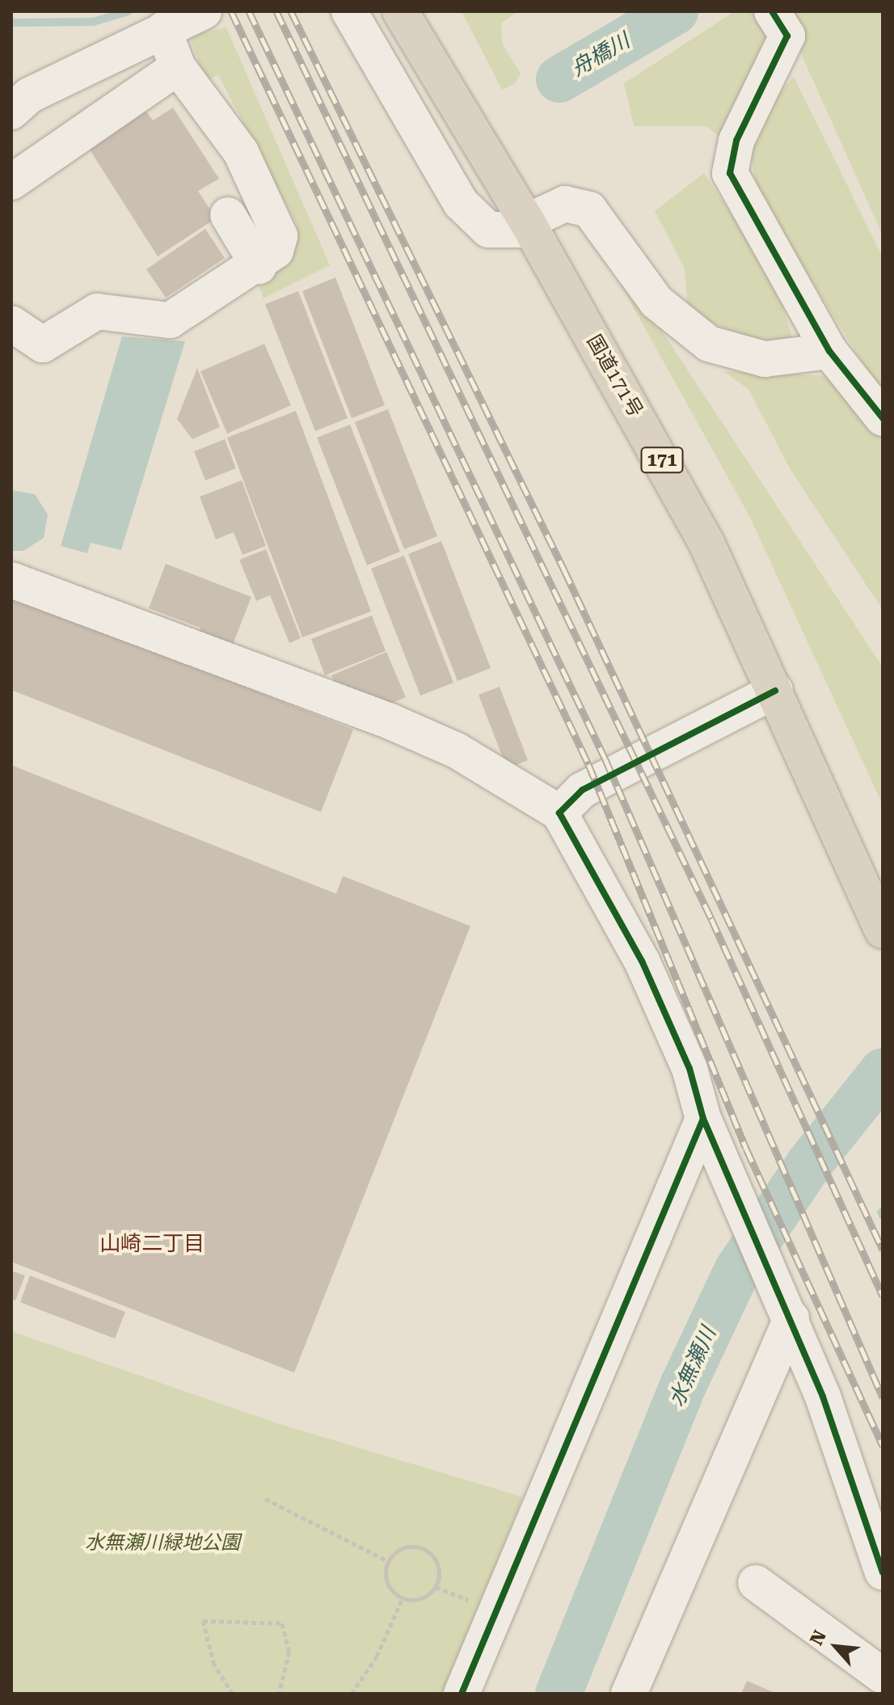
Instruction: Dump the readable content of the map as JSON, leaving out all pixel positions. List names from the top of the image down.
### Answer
{
  "streets": {
    "highway": ["国道171号", "171"]
  },
  "districts": ["山崎二丁目"],
  "water": ["舟橋川", "水無瀬川"],
  "parks": ["水無瀬川緑地公園"],
  "north": "top left"
}
